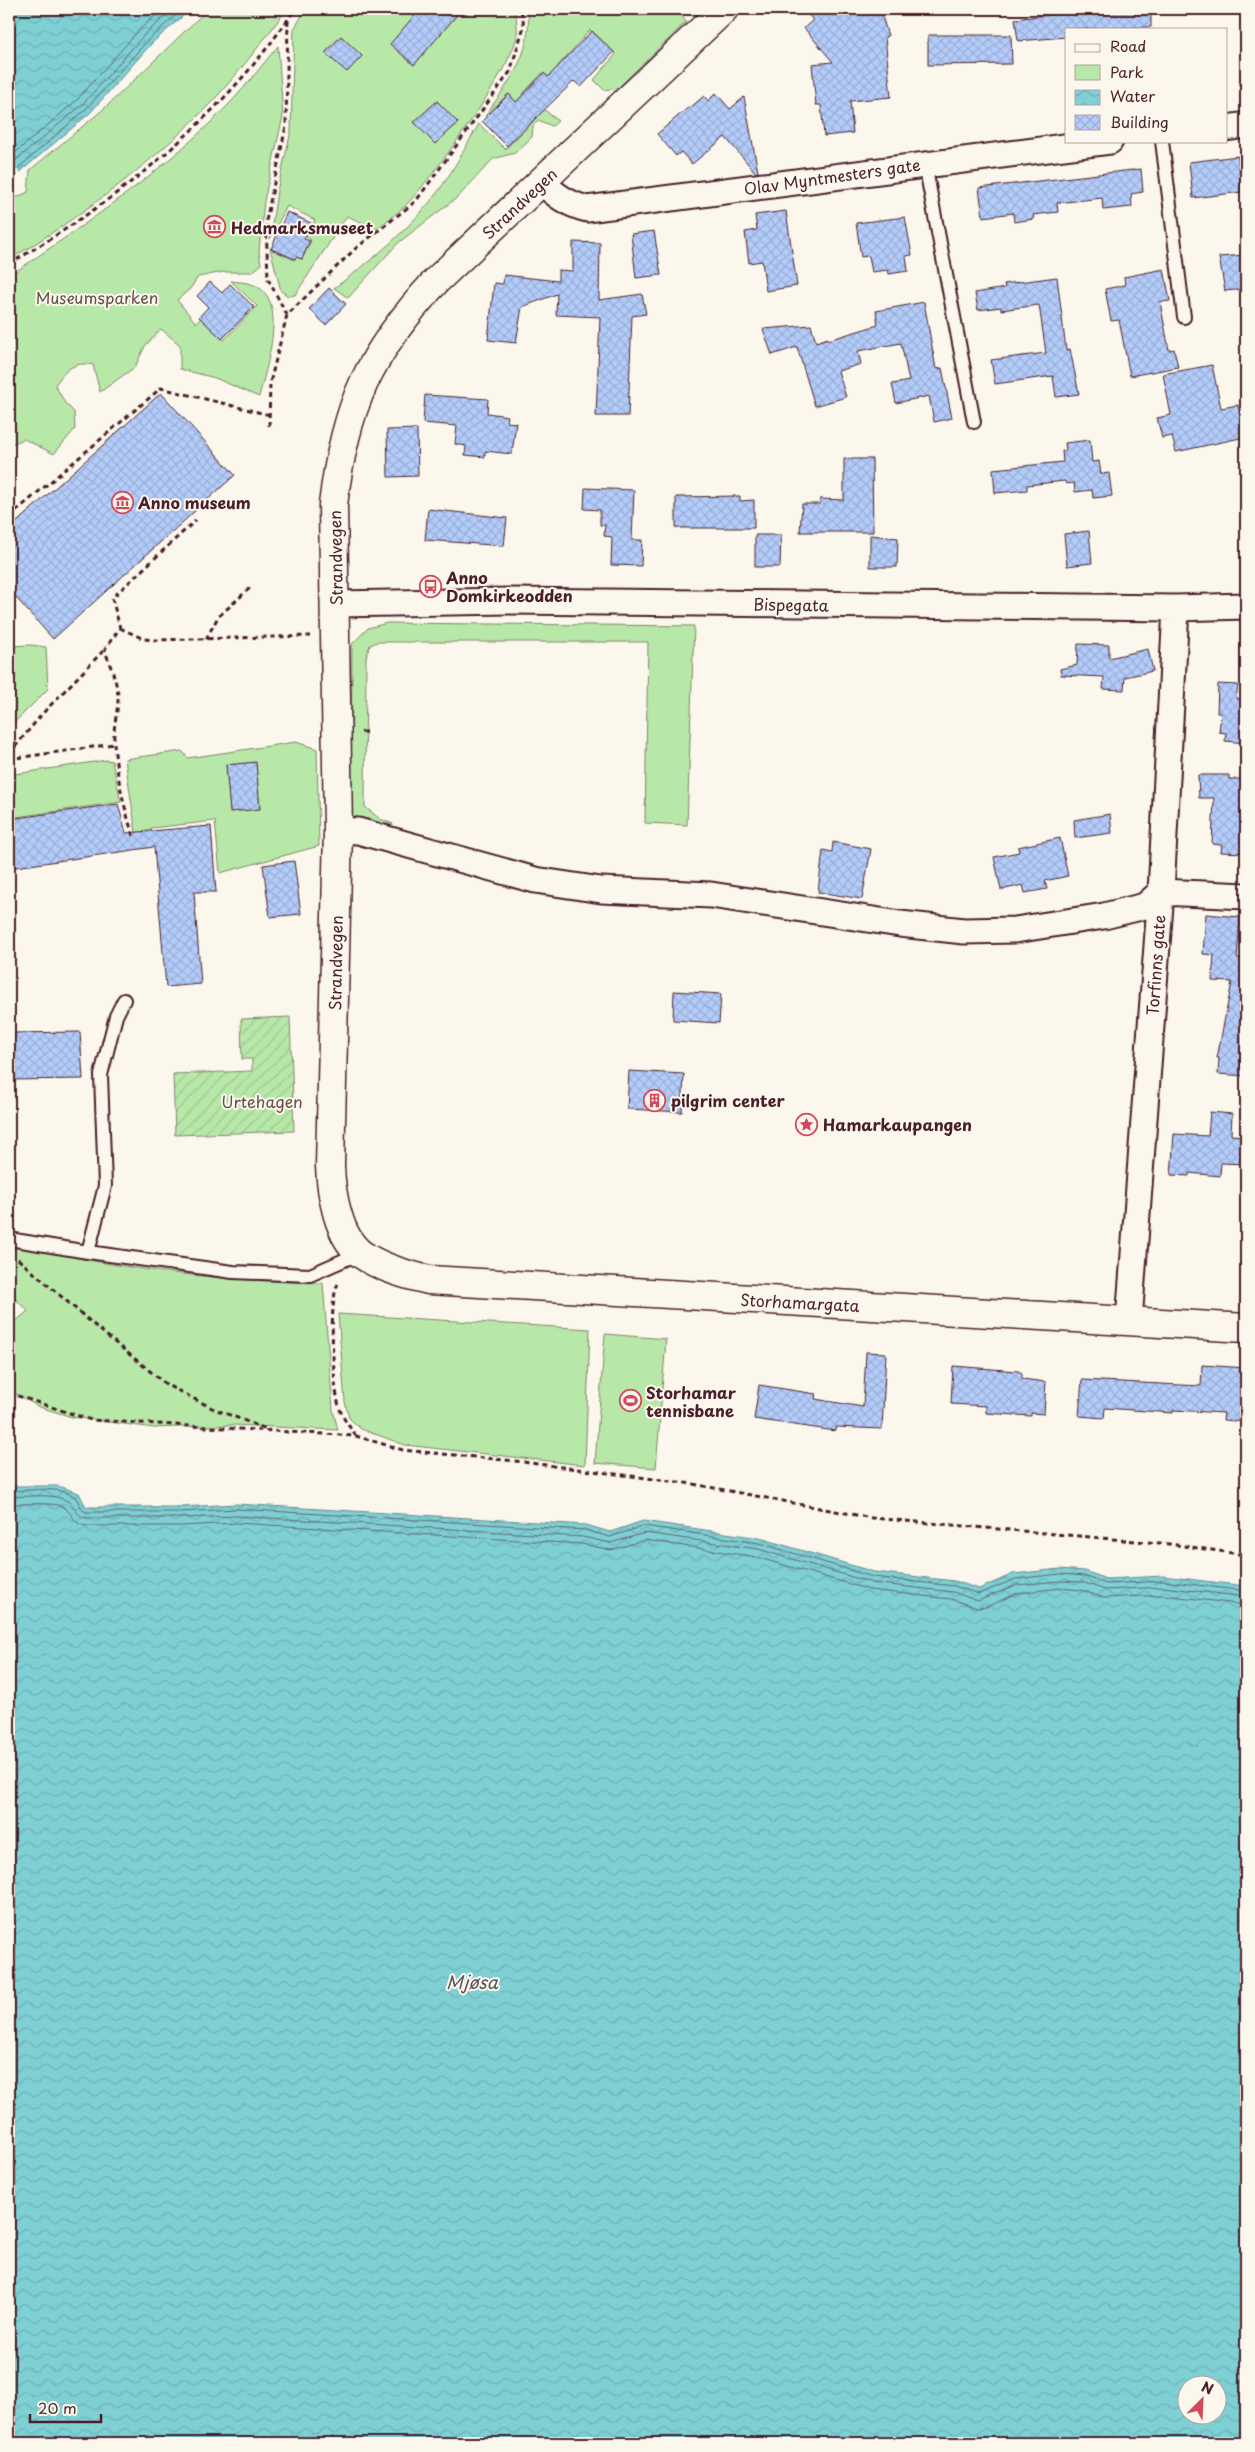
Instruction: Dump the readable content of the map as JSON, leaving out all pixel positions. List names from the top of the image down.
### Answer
{
  "streets": {
    "main road": ["Strandvegen", "Storhamargata"],
    "street": ["Olav Myntmesters gate", "Bispegata", "Torfinns gate"]
  },
  "crossings": [
    ["Olav Myntmesters gate", "Strandvegen"],
    ["Strandvegen", "Bispegata"],
    ["Strandvegen", "Storhamargata"],
    ["Bispegata", "Torfinns gate"],
    ["Torfinns gate", "Storhamargata"]
  ],
  "water": ["Mjøsa"],
  "parks": ["Museumsparken", "Urtehagen"],
  "places": {
    "museum": ["Hedmarksmuseet", "Anno museum"],
    "bus stop": ["Anno Domkirkeodden"],
    "building": ["pilgrim center"],
    "place": ["Hamarkaupangen"],
    "sports": ["Storhamar tennisbane"]
  },
  "legend": [
    "Road",
    "Park",
    "Water",
    "Building"
  ],
  "scale_bar": "20 m",
  "north": "top right"
}
